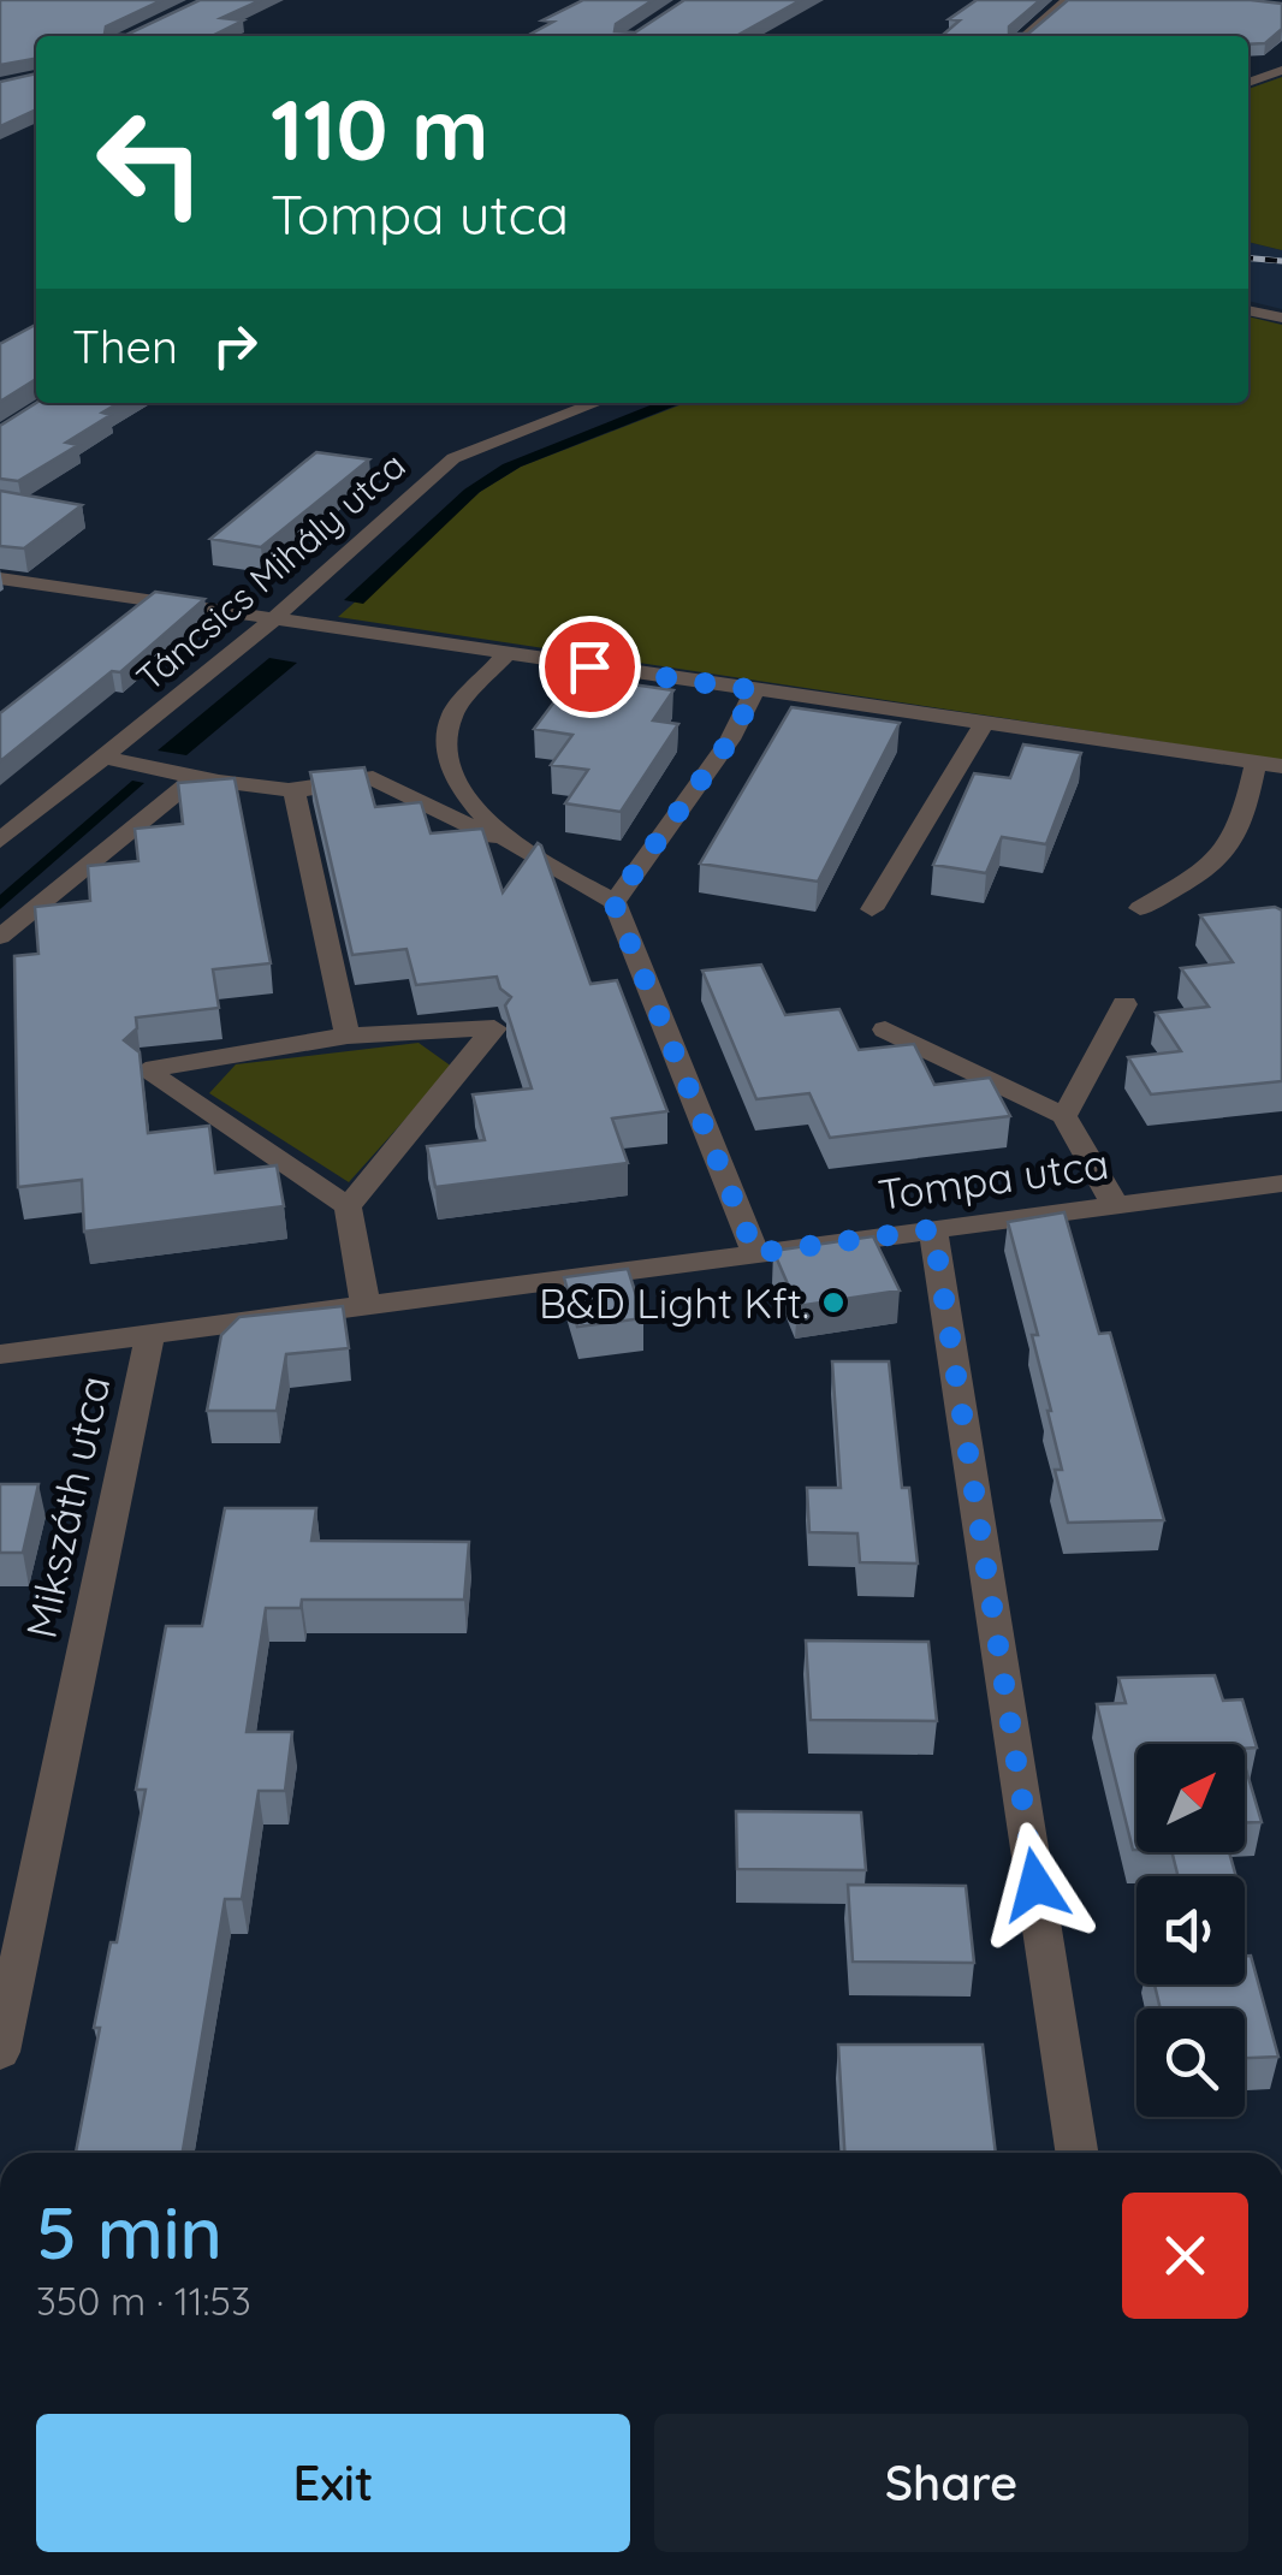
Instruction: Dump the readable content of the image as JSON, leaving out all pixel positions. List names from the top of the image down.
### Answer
{
  "streets": {
    "street": ["Táncsics Mihály utca", "Tompa utca", "Mikszáth utca"]
  },
  "crossings": [
    ["Tompa utca", "Mikszáth utca"]
  ],
  "places": ["B&D Light Kft."],
  "north": "top right",
  "page": {
    "turn": ["110 m", "Tompa utca"],
    "then": "Then",
    "heading": ["5 min", "350 m · 11:53"],
    "buttons": ["Exit", "Share"]
  }
}
